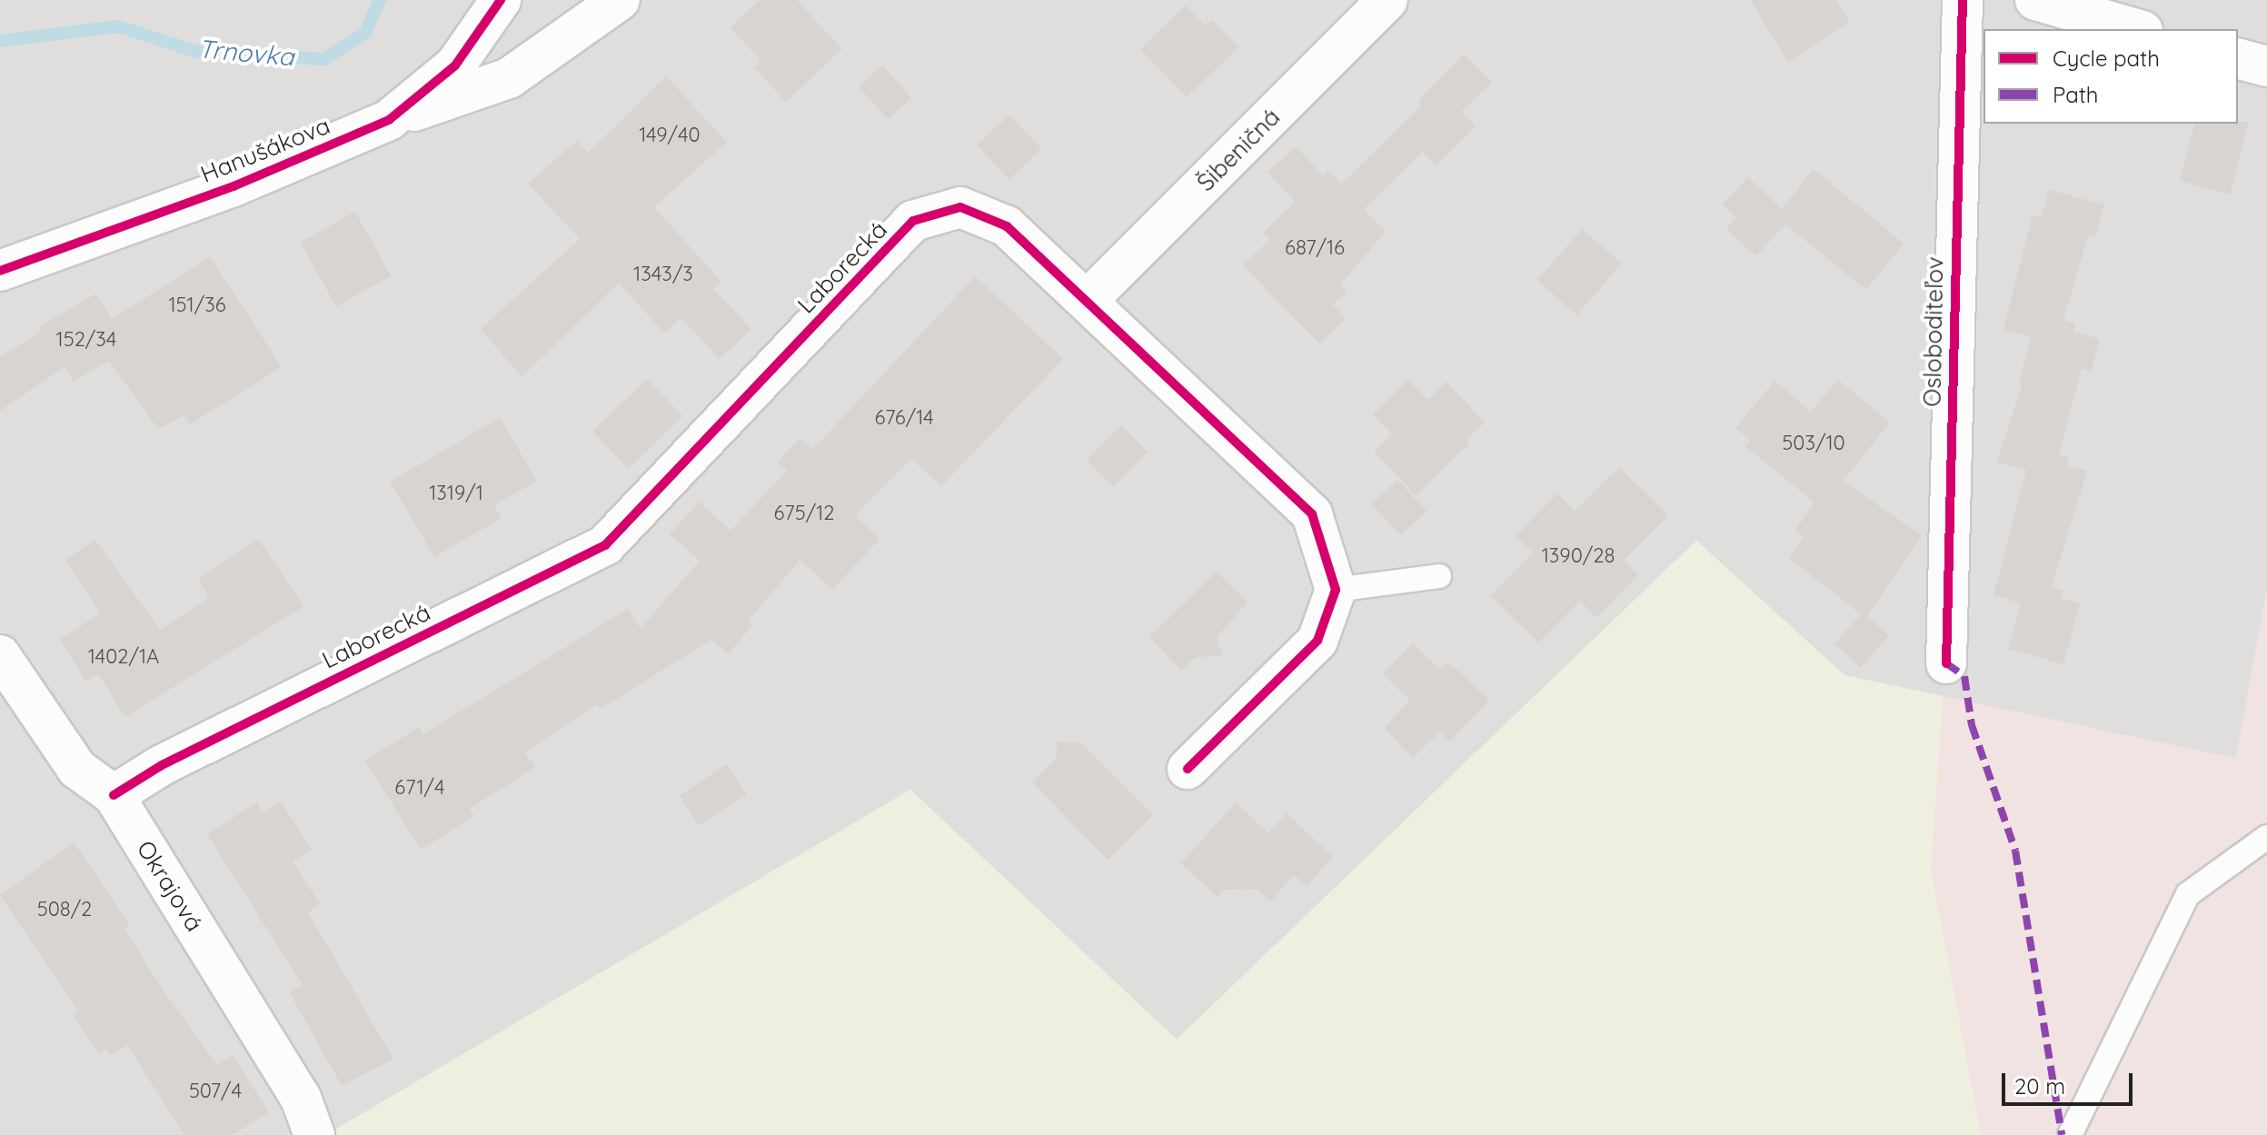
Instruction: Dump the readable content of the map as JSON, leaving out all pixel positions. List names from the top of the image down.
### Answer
{
  "streets": {
    "street": [
      "Hanušákova",
      "Šibeničná",
      "Laborecká",
      "Osloboditeľov",
      "Okrajová"
    ]
  },
  "crossings": [
    ["Šibeničná", "Laborecká"],
    ["Laborecká", "Okrajová"]
  ],
  "water": ["Trnovka"],
  "house_numbers": [
    "149/40",
    "687/16",
    "1343/3",
    "151/36",
    "152/34",
    "676/14",
    "503/10",
    "1319/1",
    "675/12",
    "1390/28",
    "1402/1A",
    "671/4",
    "508/2",
    "507/4"
  ],
  "legend": ["Cycle path", "Path"],
  "scale_bar": "20 m"
}
